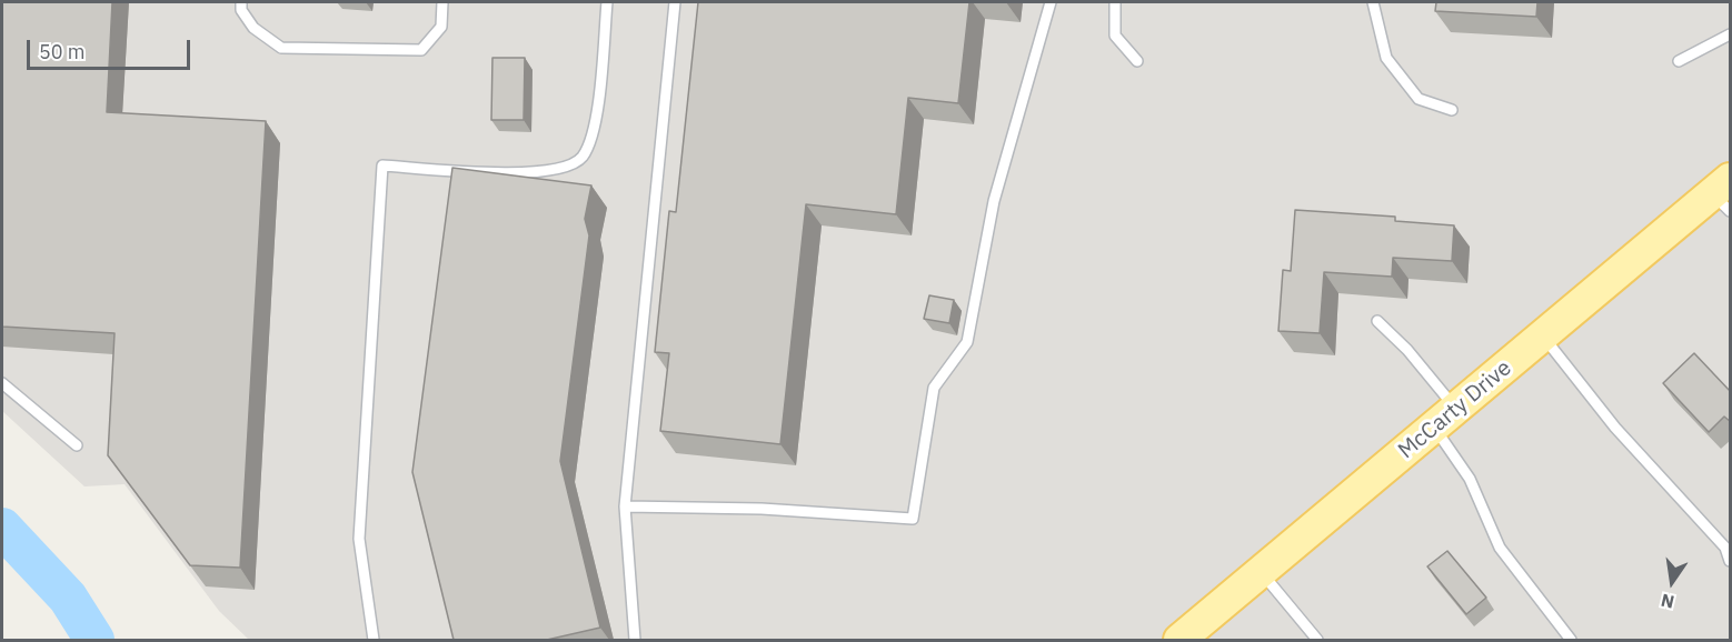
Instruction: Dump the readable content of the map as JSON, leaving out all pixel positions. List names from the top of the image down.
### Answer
{
  "streets": {
    "main road": ["McCarty Drive"]
  },
  "scale_bar": "50 m",
  "north": "bottom"
}
